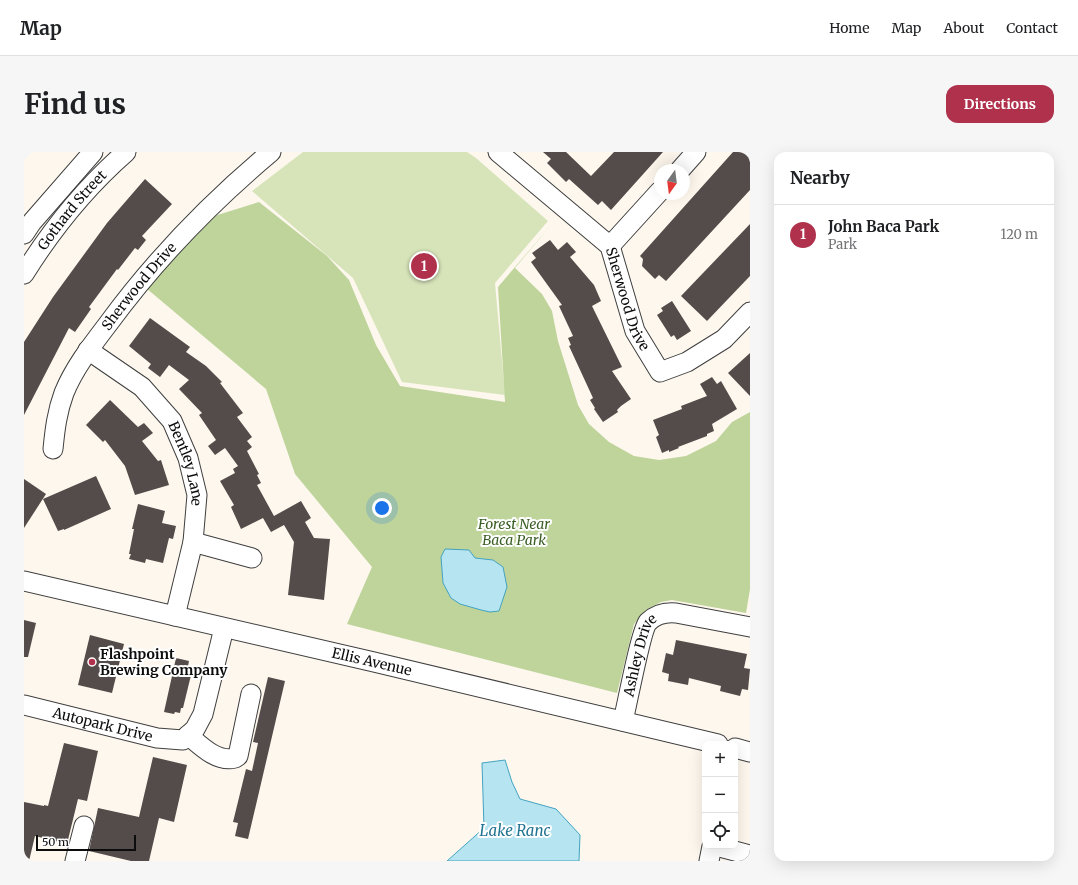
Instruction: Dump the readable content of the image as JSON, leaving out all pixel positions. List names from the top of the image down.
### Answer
{
  "streets": {
    "street": [
      "Gothard Street",
      "Sherwood Drive",
      "Bentley Lane",
      "Ashley Drive",
      "Ellis Avenue",
      "Autopark Drive"
    ]
  },
  "crossings": [
    ["Sherwood Drive", "Bentley Lane"],
    ["Bentley Lane", "Ellis Avenue"],
    ["Ashley Drive", "Ellis Avenue"]
  ],
  "water": ["Lake Ranc"],
  "parks": ["Forest Near Baca Park"],
  "places": ["Flashpoint Brewing Company"],
  "scale_bar": "50 m",
  "north": "bottom",
  "page": {
    "header": "Map",
    "nav": [
      "Home",
      "Map",
      "About",
      "Contact"
    ],
    "buttons": "Directions",
    "title": "Find us",
    "heading": "Nearby",
    "list": [
      {
        "mark": "1",
        "name": "John Baca Park",
        "note": "Park",
        "value": "120 m"
      }
    ],
    "pins": "1",
    "map_buttons": ["+", "−"],
    "scale": "50 m"
  }
}
